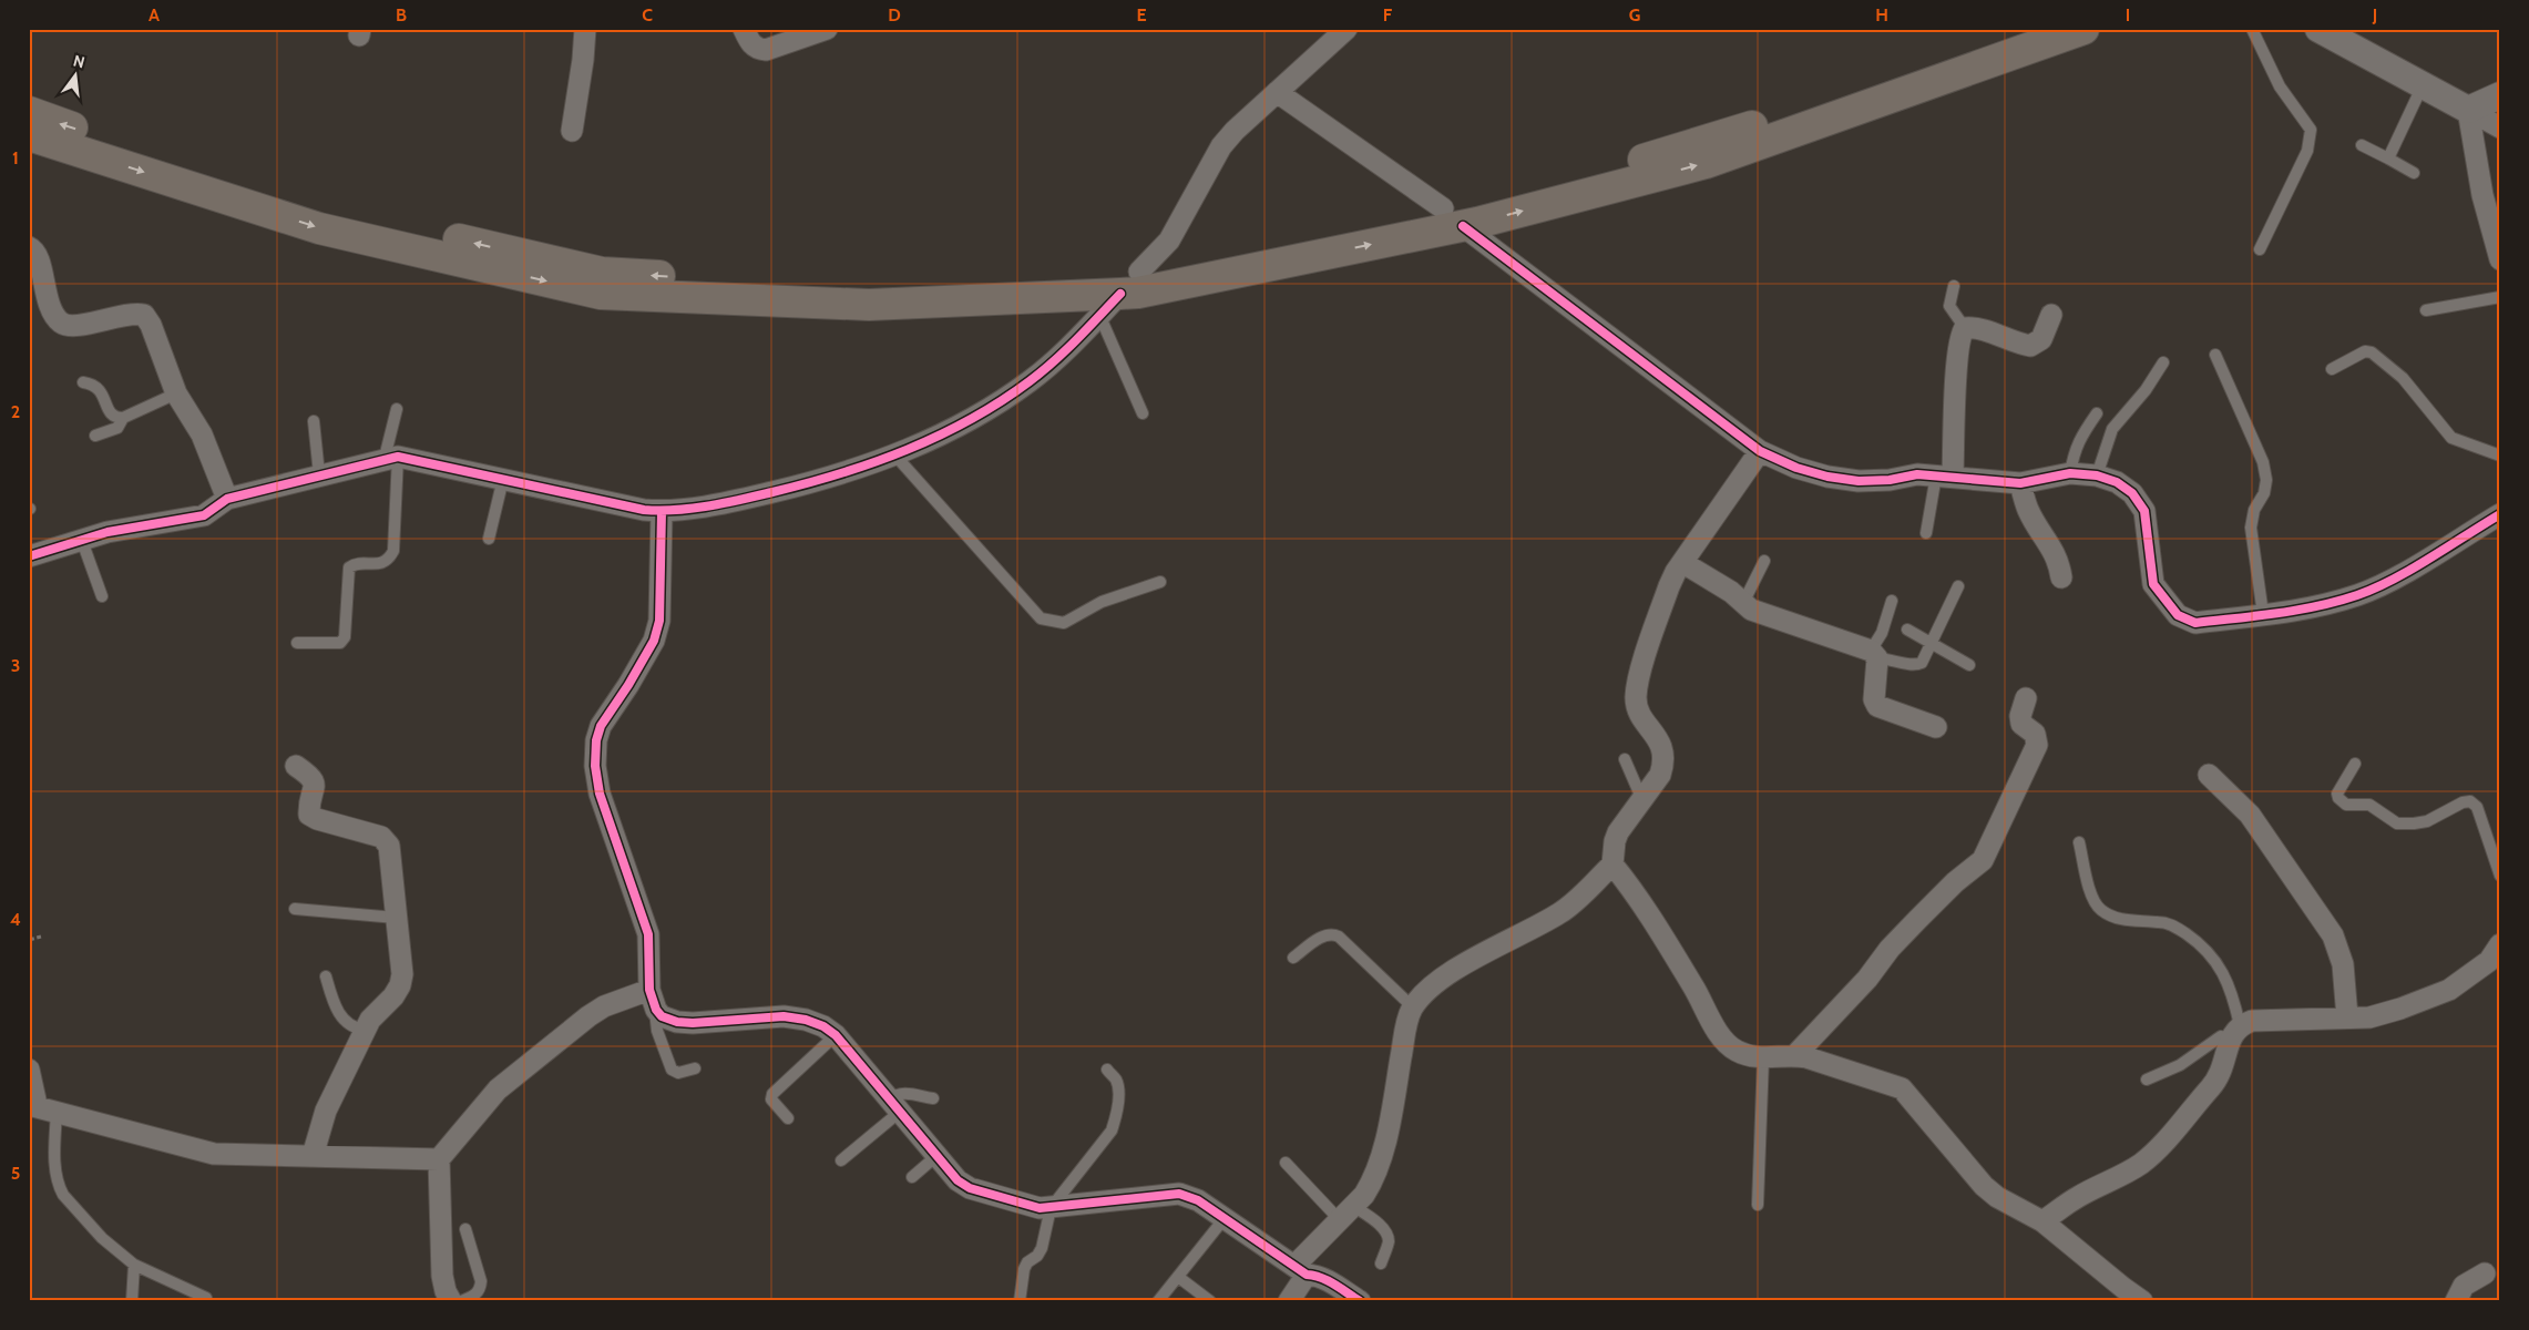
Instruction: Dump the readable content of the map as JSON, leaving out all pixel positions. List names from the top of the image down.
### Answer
{
  "north": "top",
  "grid": {
    "columns": [
      "A",
      "B",
      "C",
      "D",
      "E",
      "F",
      "G",
      "H",
      "I",
      "J"
    ],
    "rows": [
      "1",
      "2",
      "3",
      "4",
      "5"
    ]
  }
}
